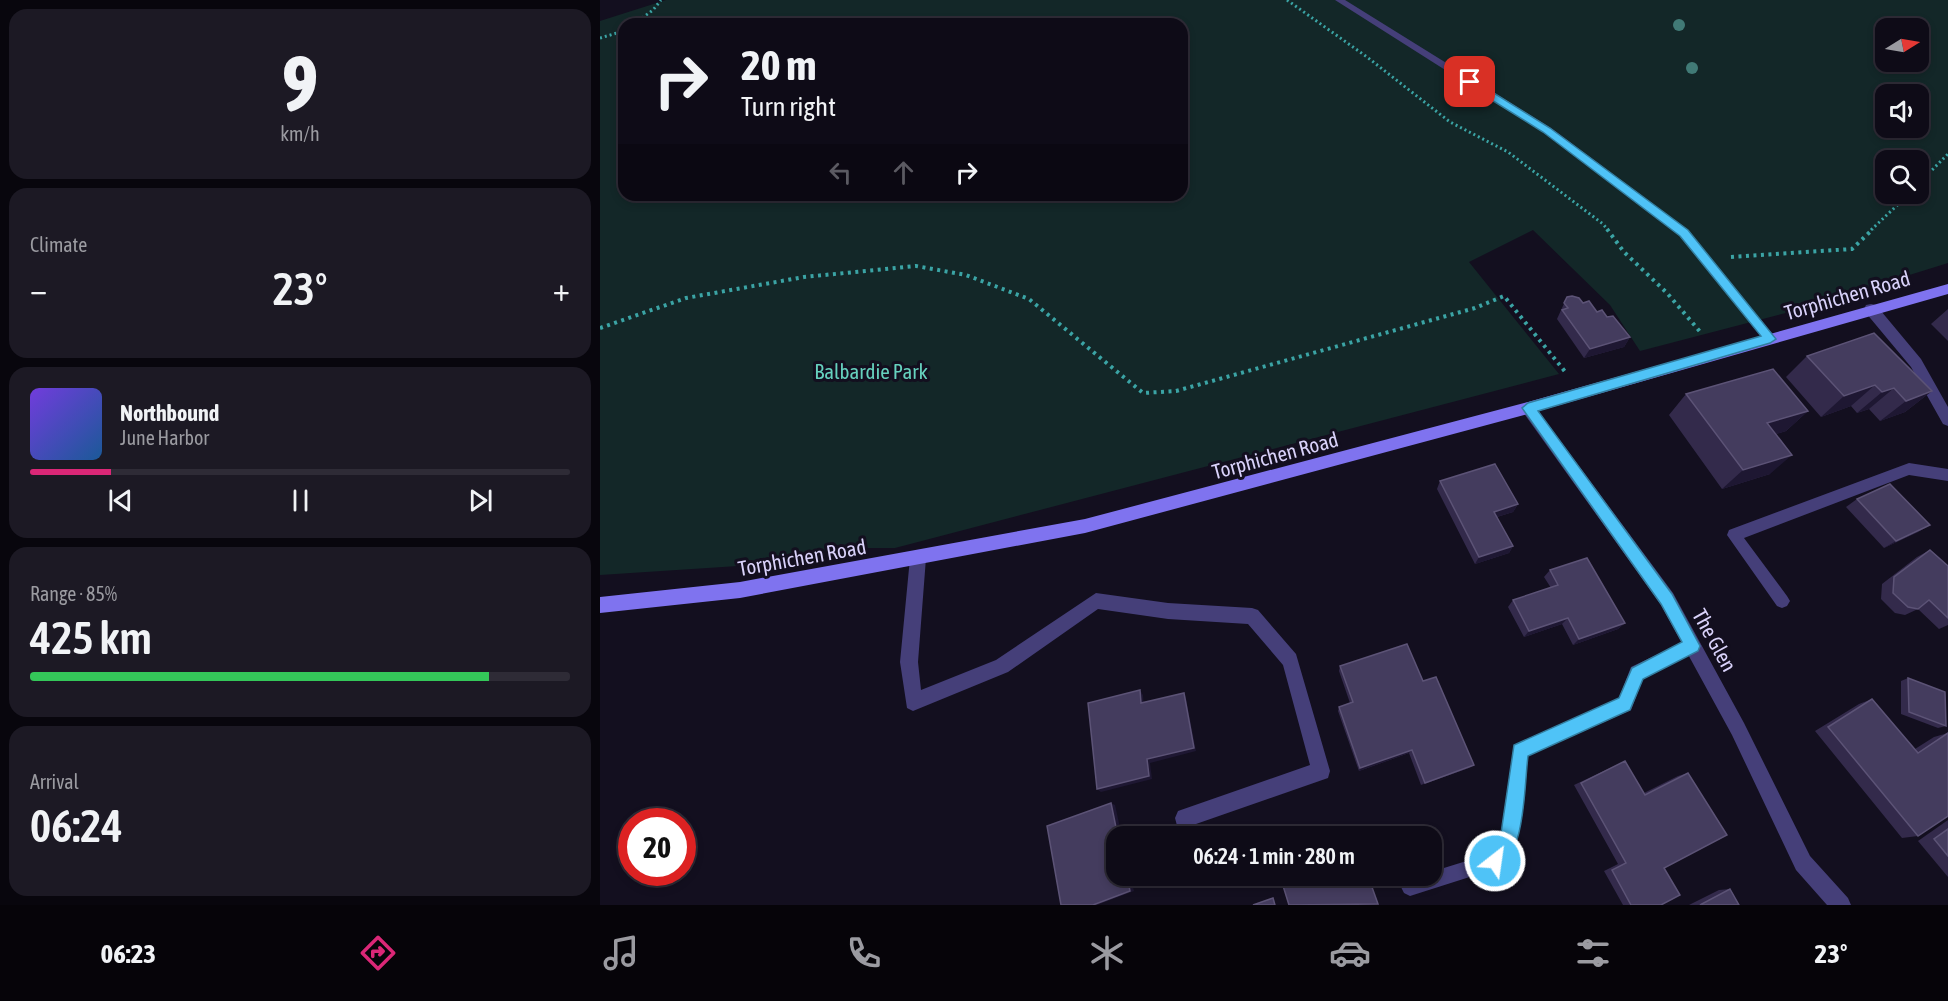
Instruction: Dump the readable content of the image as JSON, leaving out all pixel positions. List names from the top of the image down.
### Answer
{
  "streets": {
    "main road": ["Torphichen Road"],
    "street": ["The Glen"]
  },
  "crossings": [
    ["Torphichen Road", "The Glen"]
  ],
  "parks": ["Balbardie Park"],
  "north": "right",
  "page": {
    "tile": [
      ["9", "km/h"],
      "Climate",
      ["Range · 85%", "425 km"],
      ["Arrival", "06:24"]
    ],
    "turn": ["20 m", "Turn right"],
    "heat": ["−", "23°", "+"],
    "song": ["Northbound", "June Harbor"],
    "limit": "20",
    "trip": "06:24 · 1 min · 280 m",
    "tabs": ["06:23", "23°"]
  }
}
